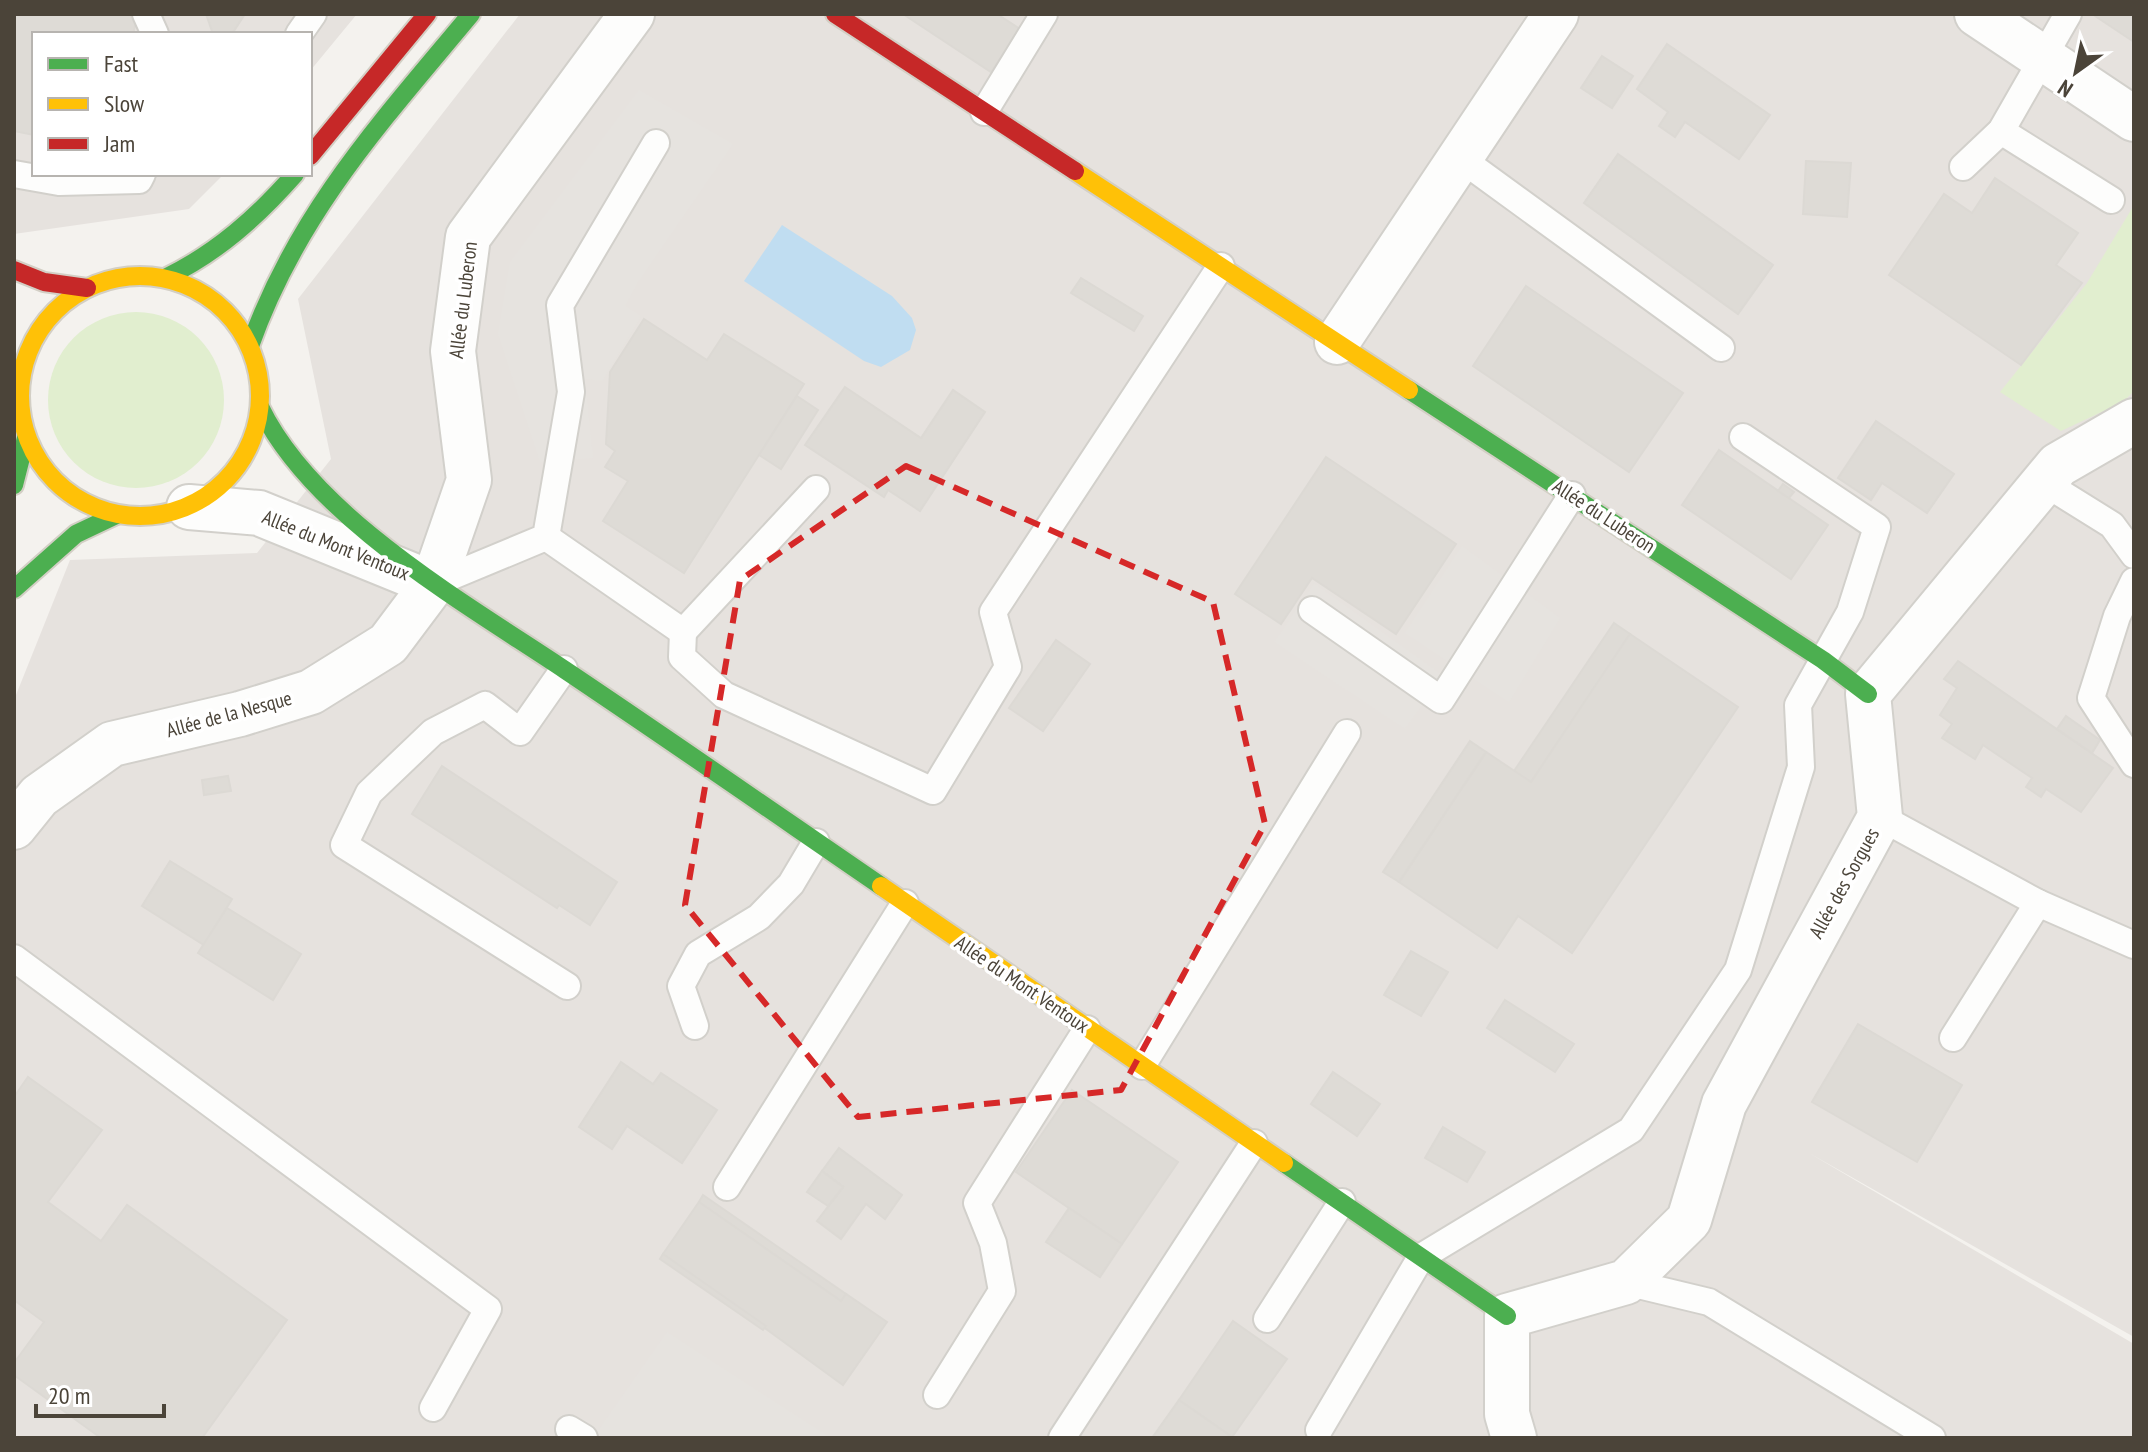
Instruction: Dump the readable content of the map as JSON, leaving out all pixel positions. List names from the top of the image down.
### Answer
{
  "streets": {
    "street": [
      "Allée du Luberon",
      "Allée du Mont Ventoux",
      "Allée de la Nesque",
      "Allée des Sorgues"
    ]
  },
  "crossings": [
    ["Allée du Luberon", "Allée du Mont Ventoux"],
    ["Allée du Luberon", "Allée de la Nesque"],
    ["Allée du Luberon", "Allée des Sorgues"],
    ["Allée du Mont Ventoux", "Allée de la Nesque"],
    ["Allée du Mont Ventoux", "Allée des Sorgues"]
  ],
  "legend": ["Fast", "Slow", "Jam"],
  "scale_bar": "20 m",
  "north": "bottom left"
}
